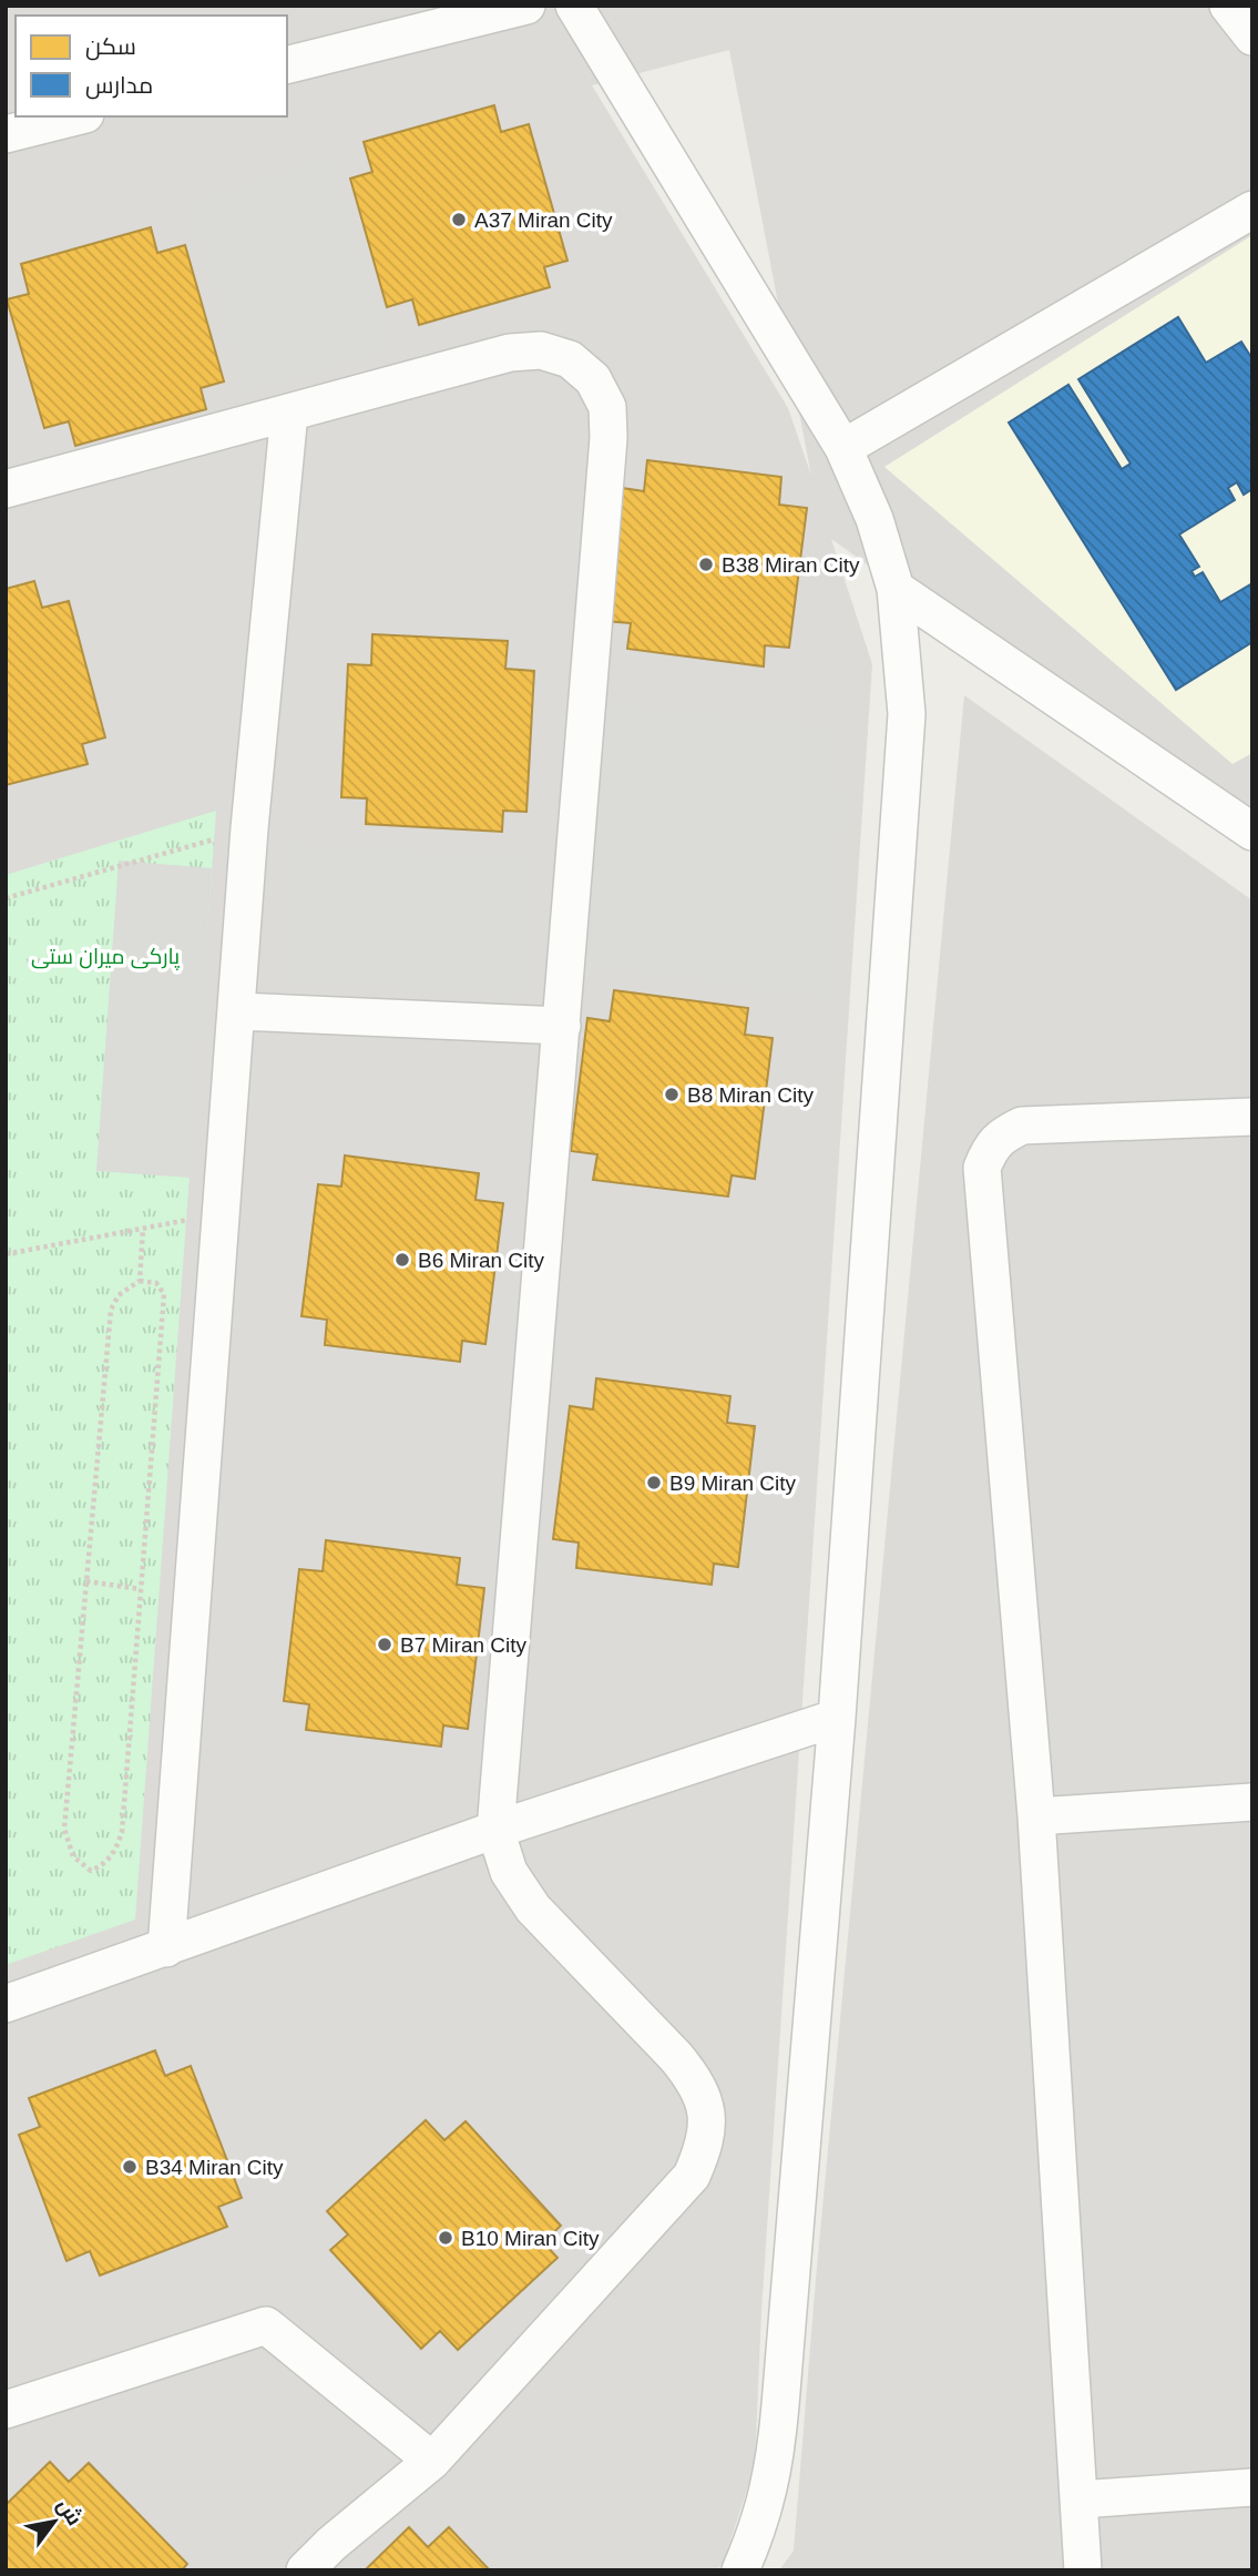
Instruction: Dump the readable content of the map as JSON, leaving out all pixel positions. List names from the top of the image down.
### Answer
{
  "parks": ["پارکی میران ستی"],
  "places": [
    "A37 Miran City",
    "B38 Miran City",
    "B8 Miran City",
    "B6 Miran City",
    "B9 Miran City",
    "B7 Miran City",
    "B34 Miran City",
    "B10 Miran City"
  ],
  "legend": ["سكن", "مدارس"],
  "north": "top right"
}
